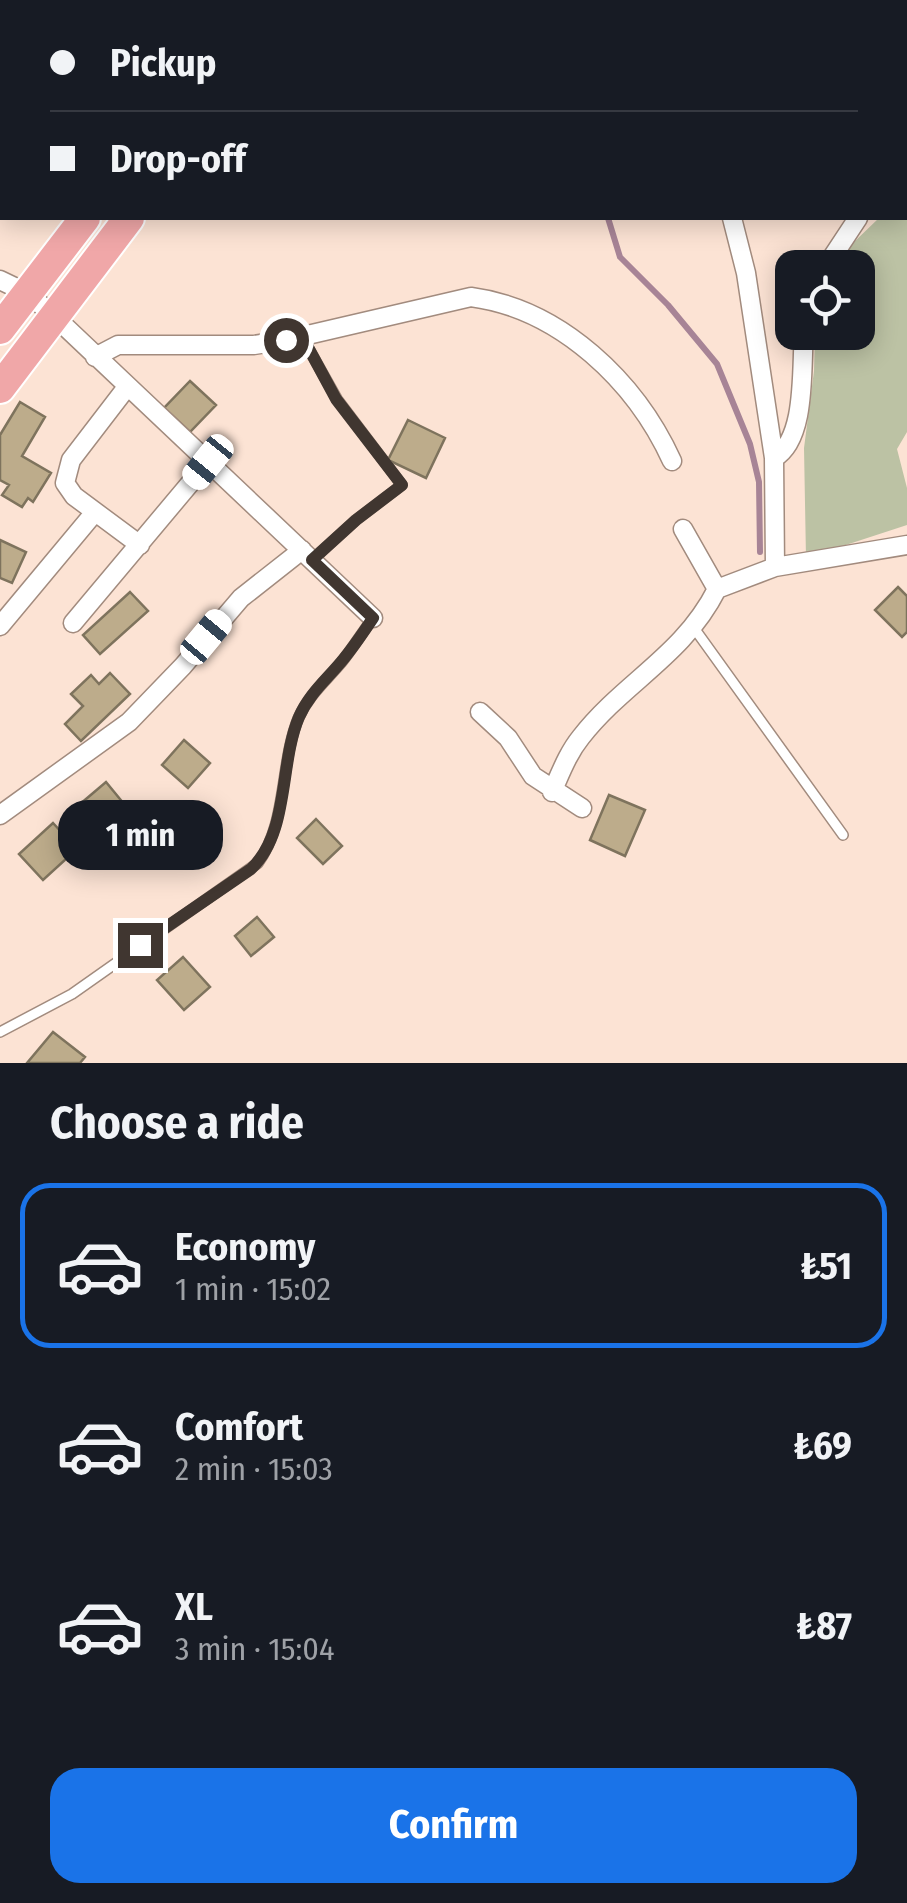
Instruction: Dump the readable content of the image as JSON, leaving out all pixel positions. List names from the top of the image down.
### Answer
{
  "page": {
    "banner": ["Pickup", "Drop-off"],
    "bubble": "1 min",
    "heading": "Choose a ride",
    "list": [
      {
        "name": "Economy",
        "note": "1 min · 15:02",
        "value": "₺51"
      },
      {
        "name": "Comfort",
        "note": "2 min · 15:03",
        "value": "₺69"
      },
      {
        "name": "XL",
        "note": "3 min · 15:04",
        "value": "₺87"
      }
    ],
    "buttons": "Confirm"
  }
}
